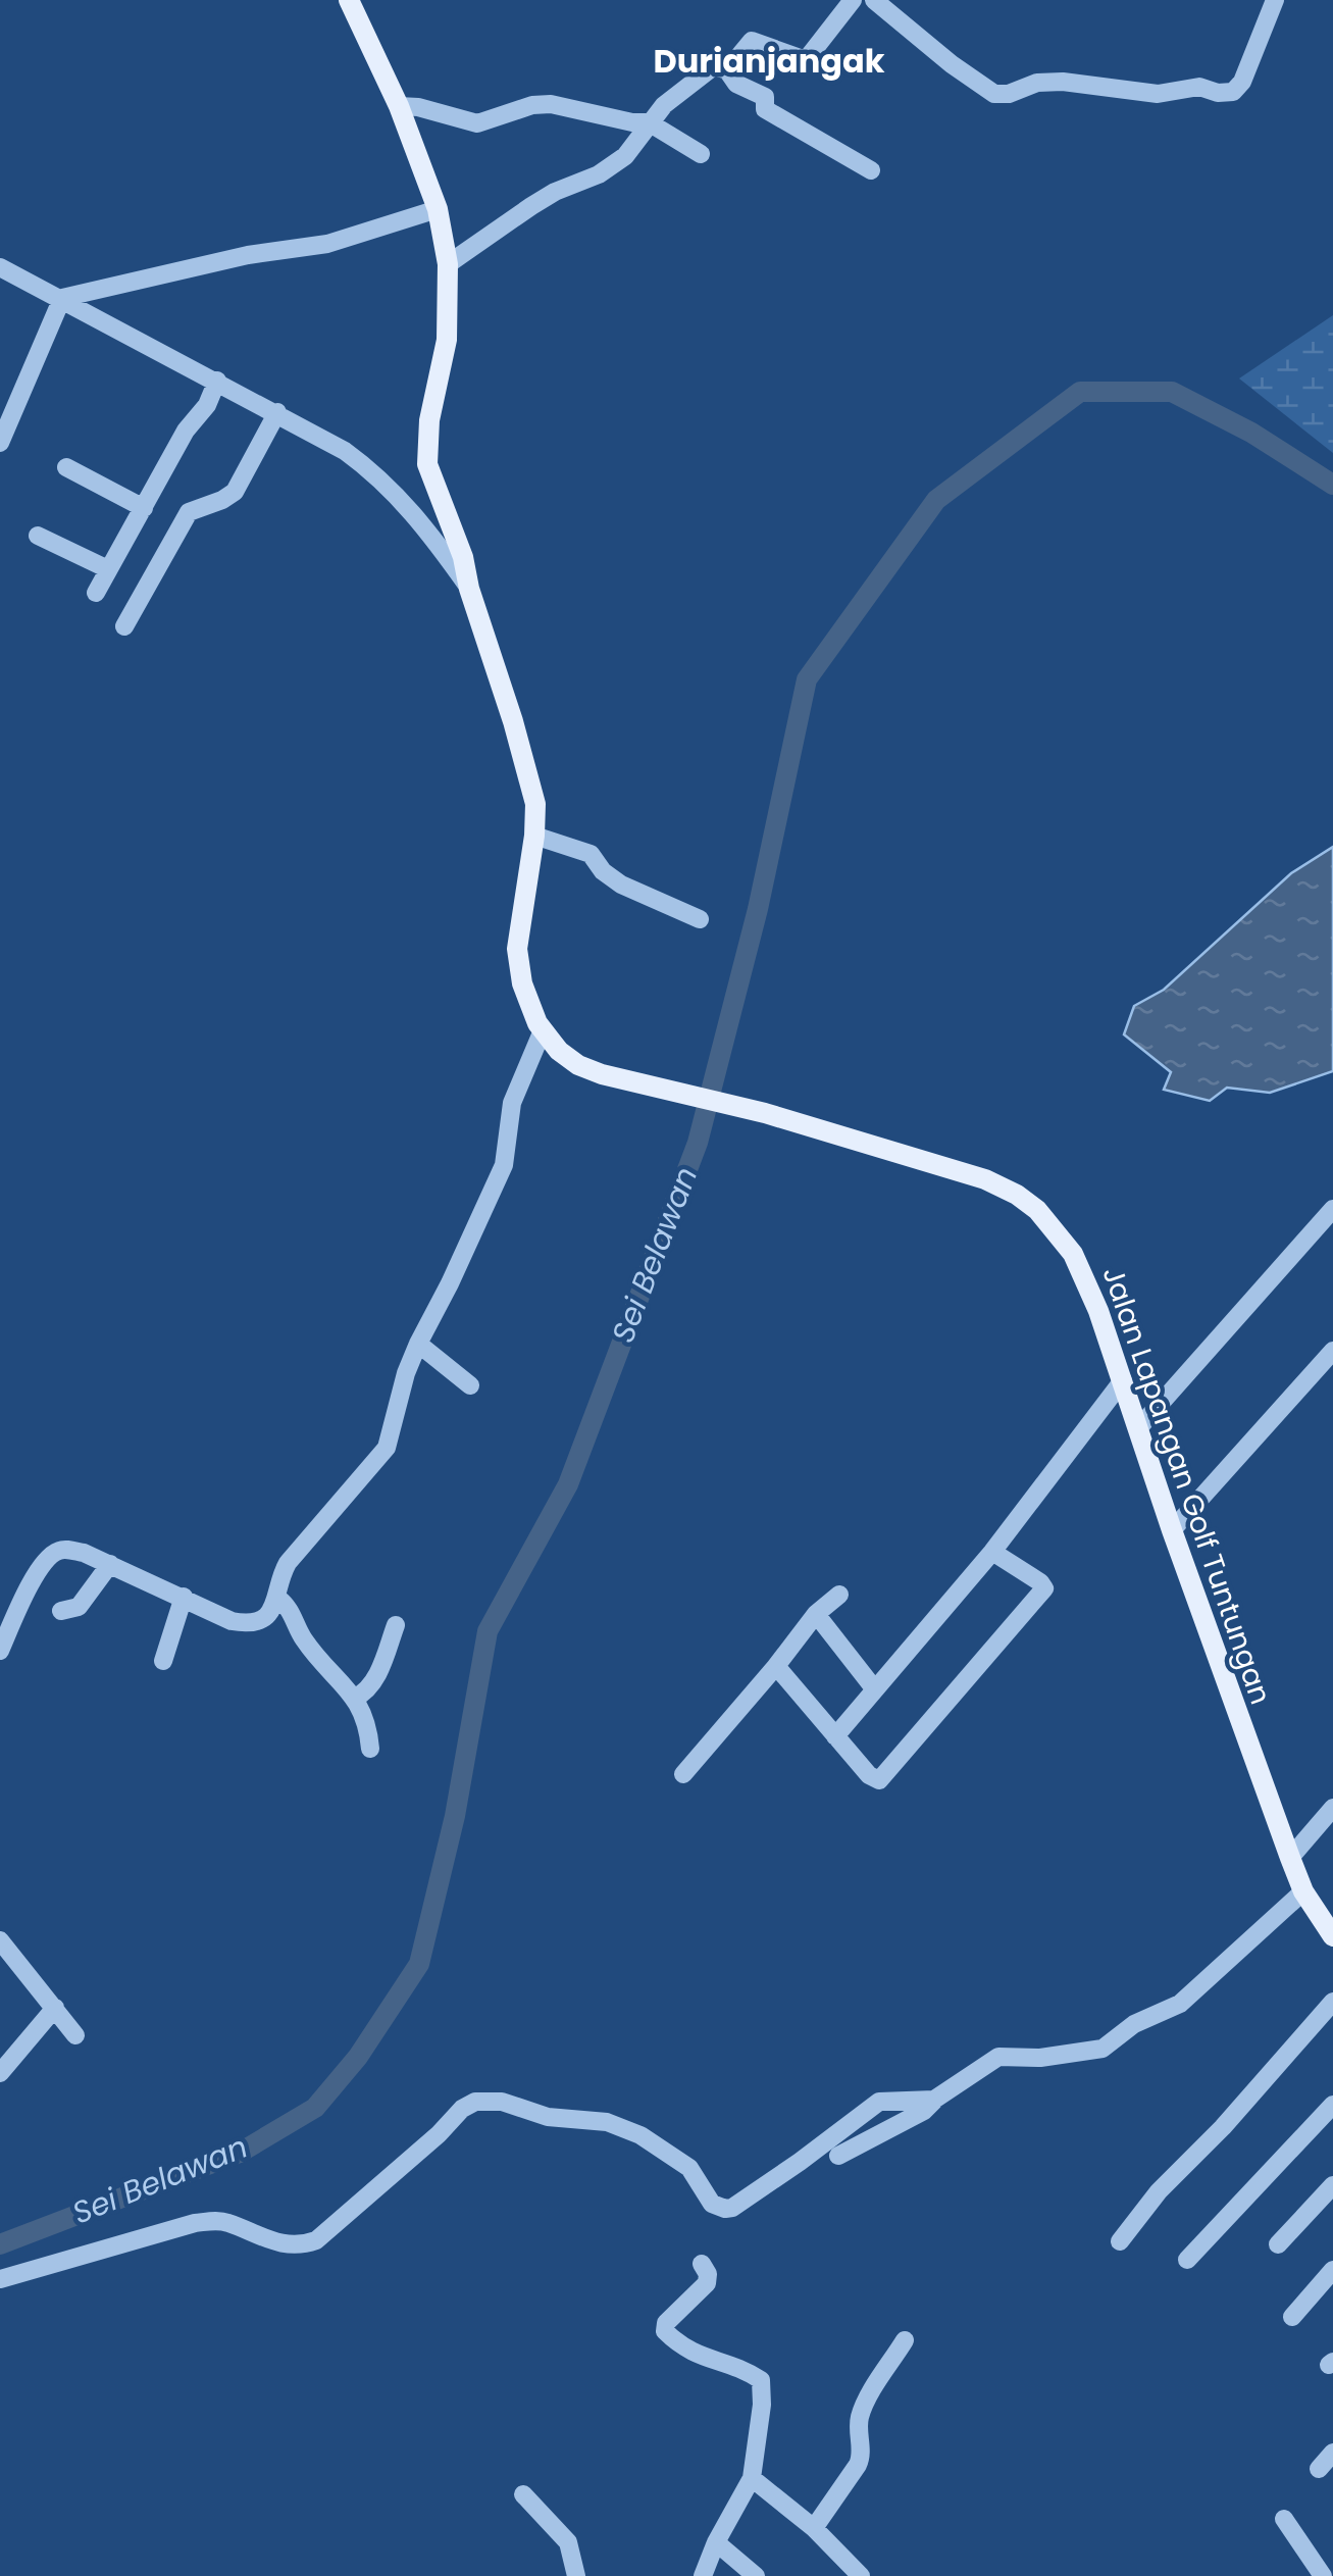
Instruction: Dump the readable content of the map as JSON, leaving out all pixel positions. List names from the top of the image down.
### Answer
{
  "streets": {
    "main road": ["Jalan Lapangan Golf Tuntungan"]
  },
  "districts": ["Durianjangak"],
  "water": ["Sei Belawan"]
}
